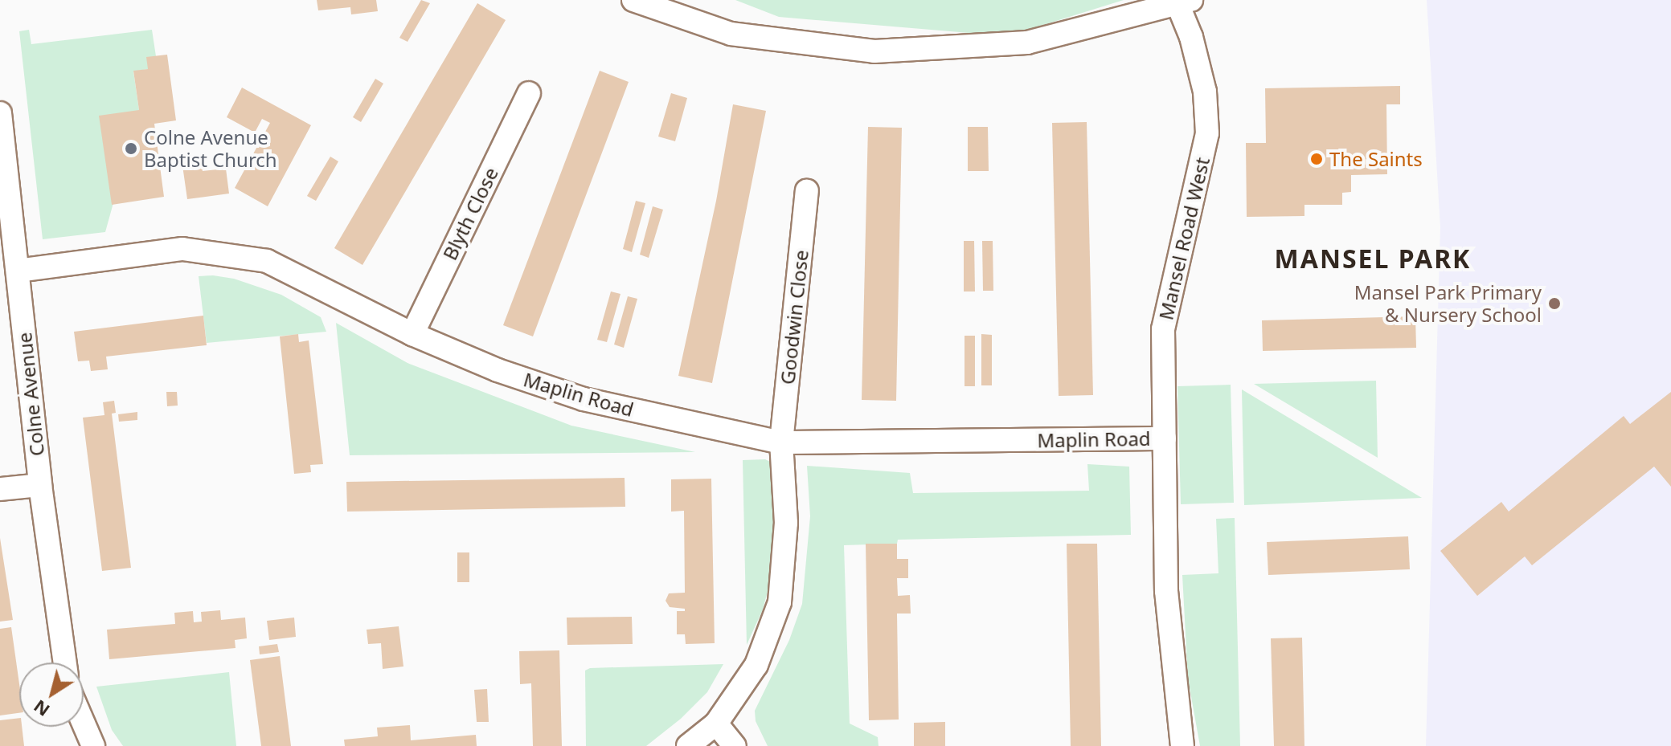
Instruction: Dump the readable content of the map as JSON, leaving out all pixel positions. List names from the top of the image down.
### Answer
{
  "streets": {
    "street": [
      "Blyth Close",
      "Mansel Road West",
      "Goodwin Close",
      "Colne Avenue",
      "Maplin Road"
    ]
  },
  "crossings": [
    ["Blyth Close", "Maplin Road"],
    ["Mansel Road West", "Maplin Road"],
    ["Goodwin Close", "Maplin Road"],
    ["Colne Avenue", "Maplin Road"]
  ],
  "districts": ["MANSEL PARK"],
  "places": ["Colne Avenue Baptist Church", "The Saints", "Mansel Park Primary & Nursery School"],
  "north": "bottom left"
}
